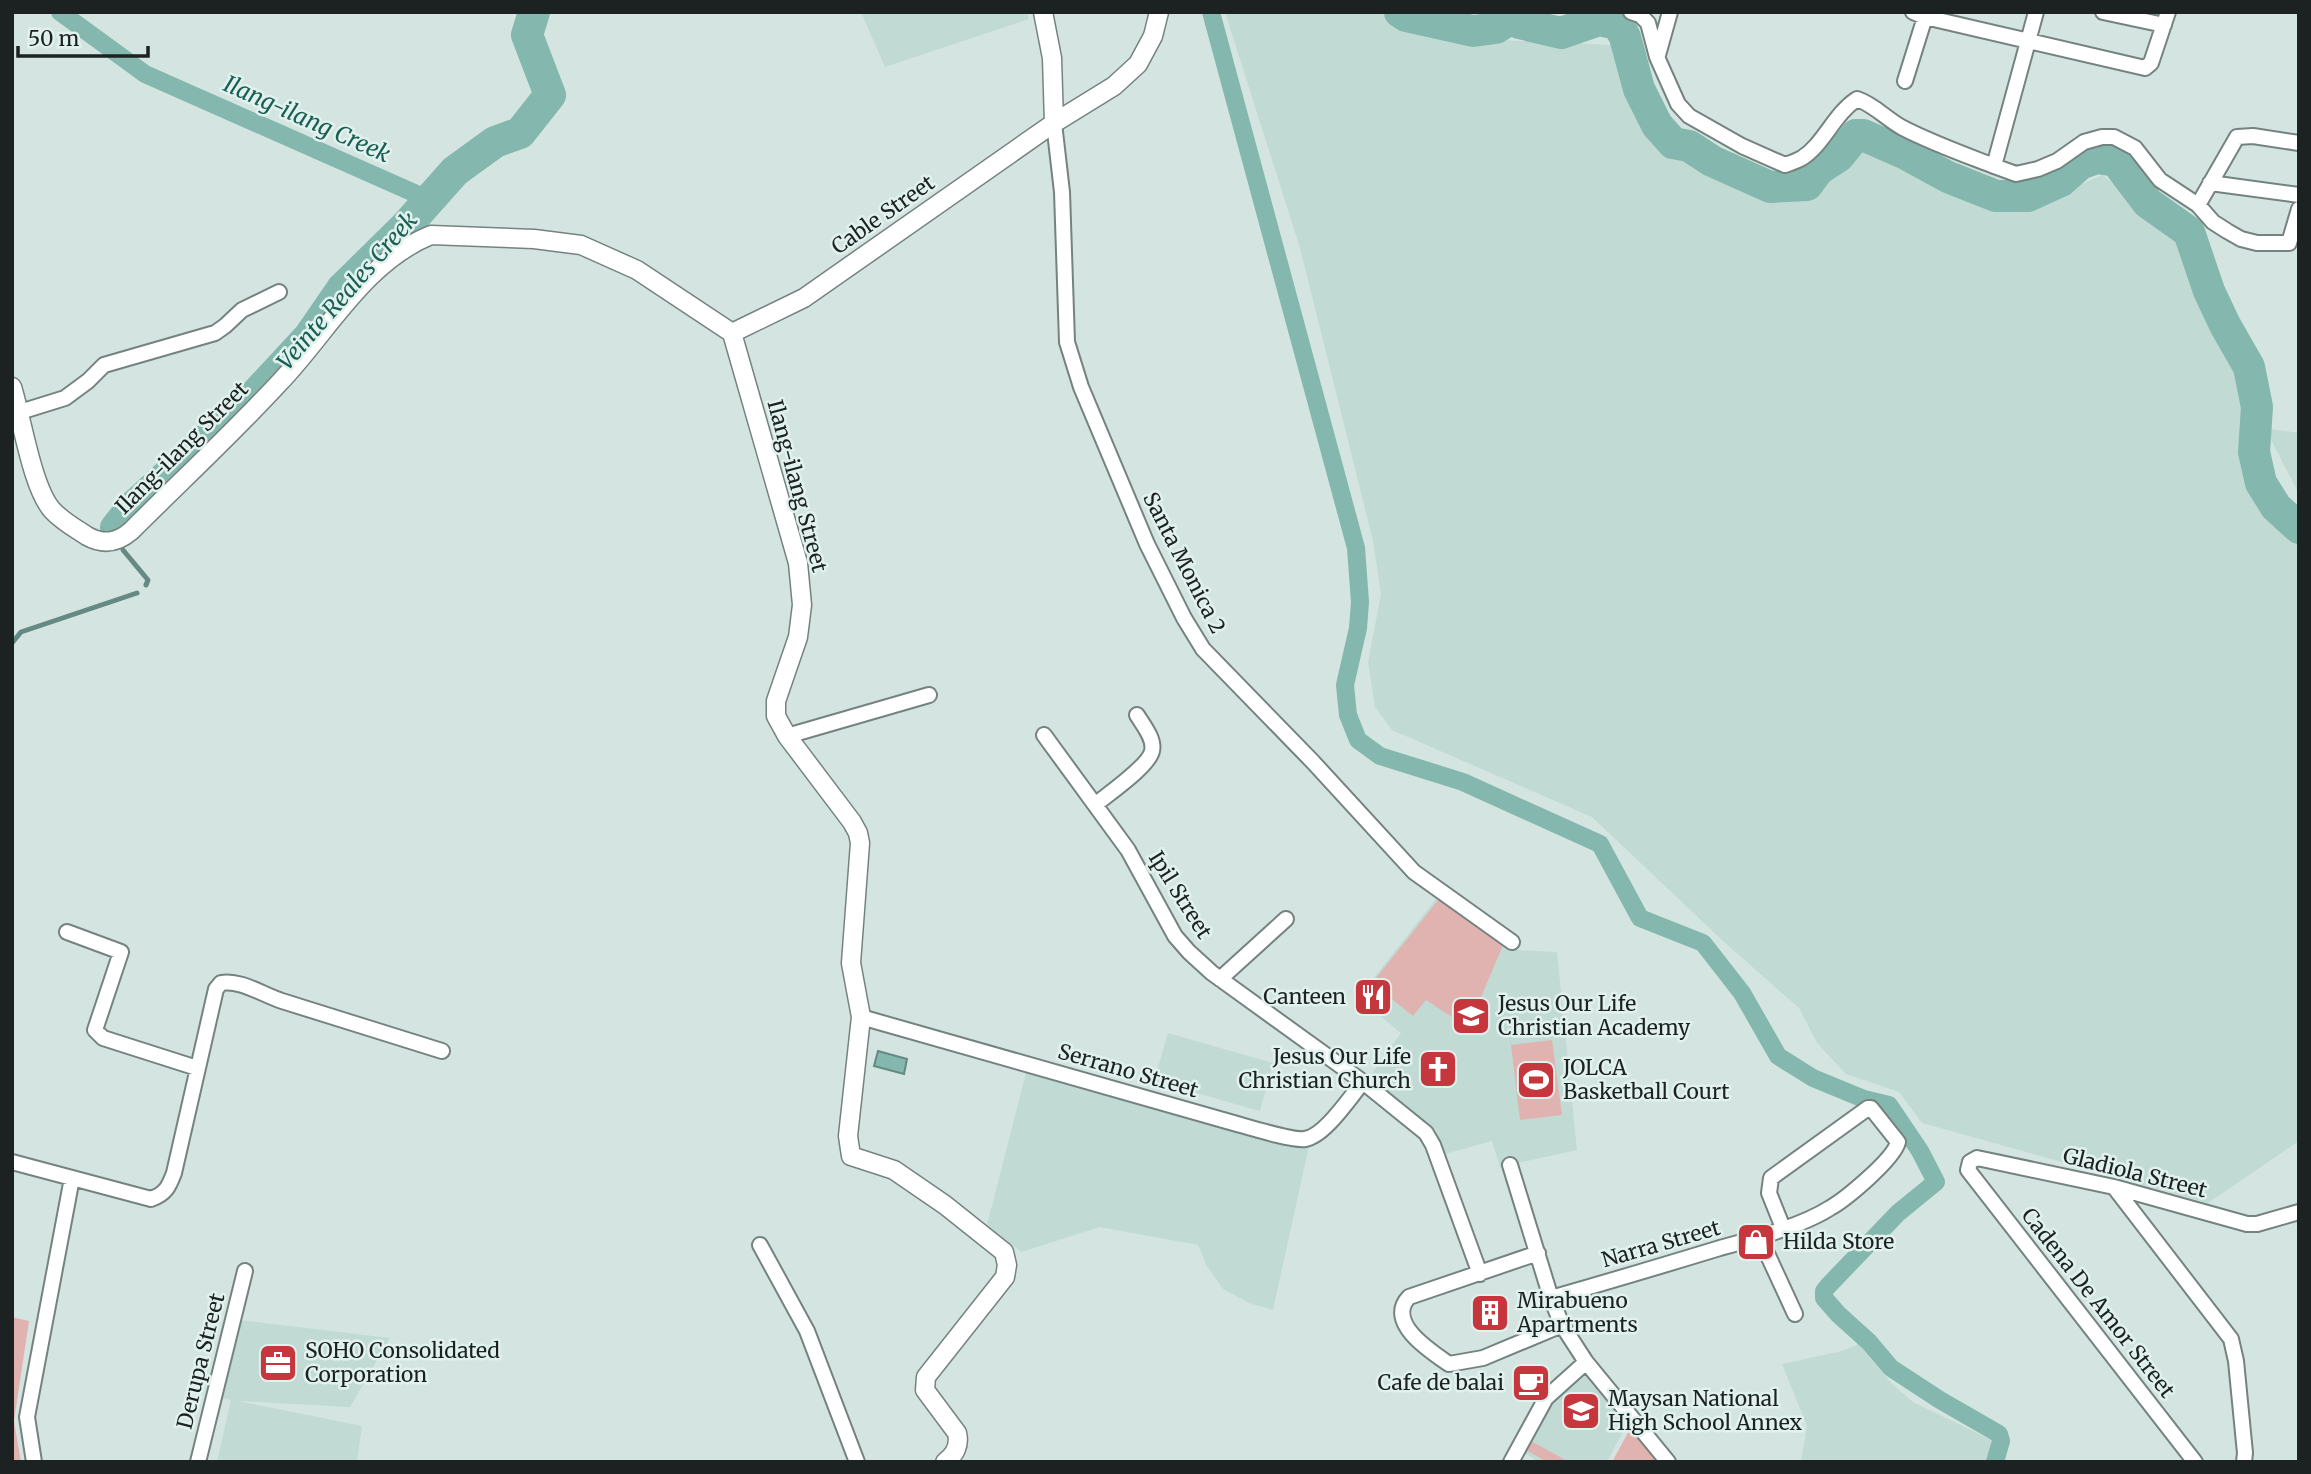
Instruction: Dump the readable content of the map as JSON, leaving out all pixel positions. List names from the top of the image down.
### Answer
{
  "streets": {
    "street": [
      "Cable Street",
      "Ilang-ilang Street",
      "Santa Monica 2",
      "Ipil Street",
      "Serrano Street",
      "Gladiola Street",
      "Narra Street",
      "Cadena De Amor Street",
      "Derupa Street"
    ]
  },
  "crossings": [
    ["Cable Street", "Ilang-ilang Street"],
    ["Cable Street", "Santa Monica 2"],
    ["Ilang-ilang Street", "Serrano Street"],
    ["Ipil Street", "Serrano Street"],
    ["Gladiola Street", "Cadena De Amor Street"]
  ],
  "water": ["Ilang-ilang Creek", "Veinte Reales Creek"],
  "places": {
    "restaurant": ["Canteen"],
    "school or university": ["Jesus Our Life Christian Academy", "Maysan National High School Annex"],
    "church": ["Jesus Our Life Christian Church"],
    "sports": ["JOLCA Basketball Court"],
    "shop": ["Hilda Store"],
    "building": ["Mirabueno Apartments"],
    "office": ["SOHO Consolidated Corporation"],
    "cafe": ["Cafe de balai"]
  },
  "scale_bar": "50 m"
}
